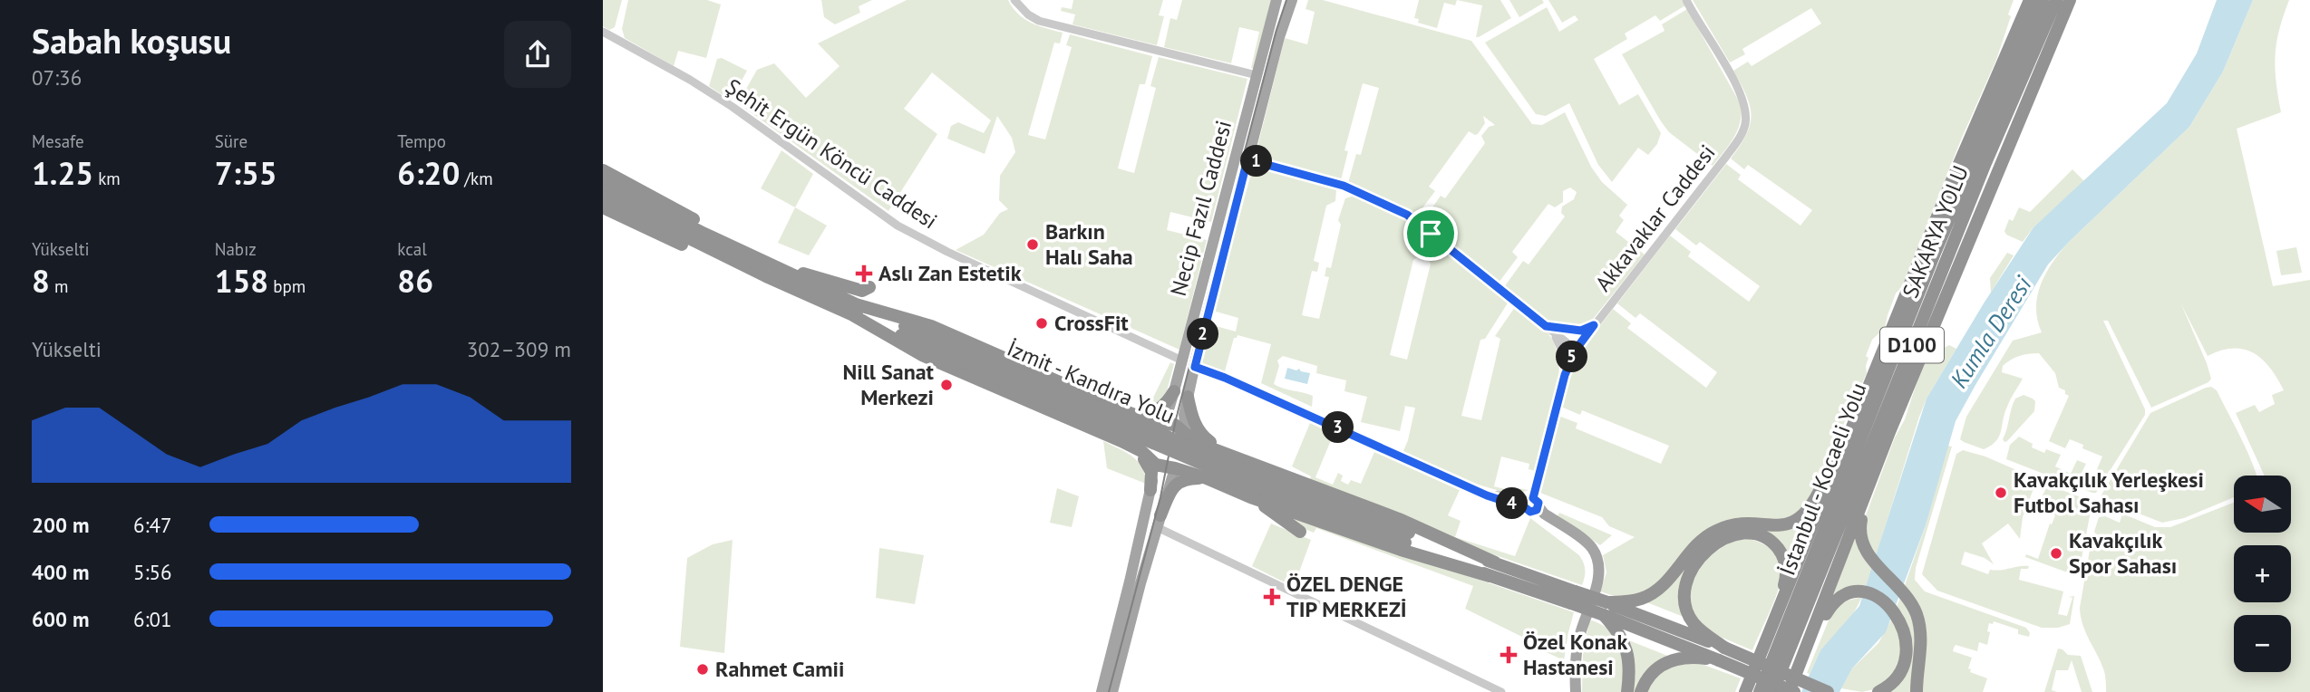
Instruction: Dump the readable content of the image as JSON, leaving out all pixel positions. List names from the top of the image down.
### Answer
{
  "streets": {
    "highway": [
      "SAKARYA YOLU",
      "D100",
      "İzmit - Kandıra Yolu",
      "İstanbul - Kocaeli Yolu"
    ],
    "main road": ["Necip Fazıl Caddesi"],
    "street": ["Şehit Ergün Köncü Caddesi", "Akkavaklar Caddesi"]
  },
  "crossings": [
    ["Şehit Ergün Köncü Caddesi", "Necip Fazıl Caddesi"]
  ],
  "water": ["Kumla Deresi"],
  "places": {
    "other": [
      "Barkın Halı Saha",
      "CrossFit",
      "Nill Sanat Merkezi",
      "Kavakçılık Yerleşkesi Futbol Sahası",
      "Kavakçılık Spor Sahası",
      "Rahmet Camii"
    ],
    "health": ["Aslı Zan Estetik", "ÖZEL DENGE TIP MERKEZİ", "Özel Konak Hastanesi"]
  },
  "north": "left",
  "page": {
    "heading": ["Sabah koşusu", "07:36"],
    "stats": [
      ["Mesafe", "1.25 km"],
      ["Süre", "7:55"],
      ["Tempo", "6:20 /km"],
      ["Yükselti", "8 m"],
      ["Nabız", "158 bpm"],
      ["kcal", "86"]
    ],
    "pins": [
      "1",
      "2",
      "5",
      "3",
      "4"
    ],
    "chart": ["Yükselti", "302–309 m"],
    "map_buttons": ["+", "−"],
    "list": [
      {
        "name": "200 m",
        "note": "6:47"
      },
      {
        "name": "400 m",
        "note": "5:56"
      },
      {
        "name": "600 m",
        "note": "6:01"
      }
    ]
  }
}
